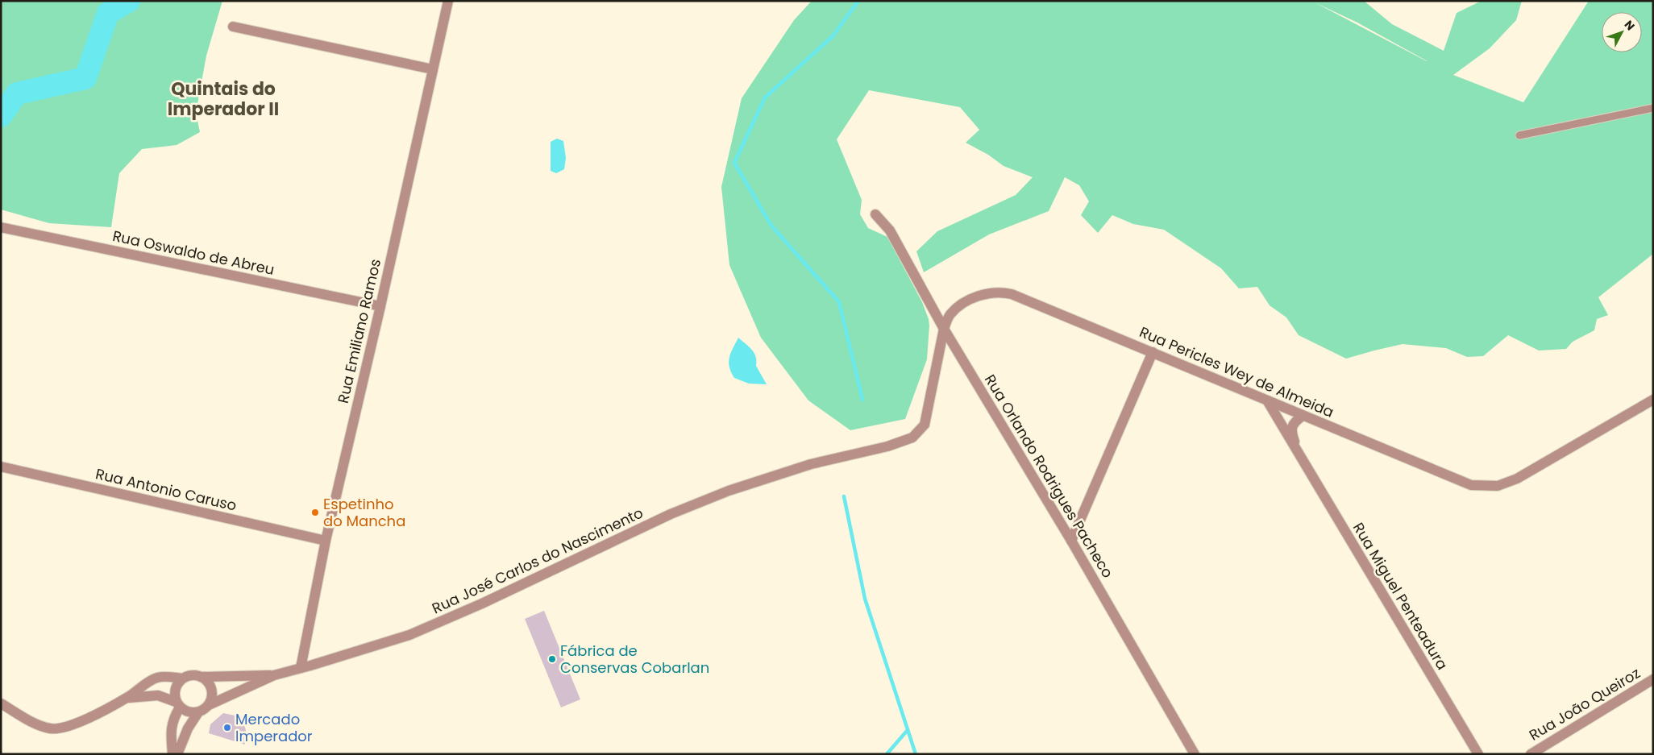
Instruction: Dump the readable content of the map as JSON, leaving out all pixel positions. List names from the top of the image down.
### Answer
{
  "streets": {
    "street": [
      "Rua Oswaldo de Abreu",
      "Rua Emiliano Ramos",
      "Rua Pericles Wey de Almeida",
      "Rua Orlando Rodrigues Pacheco",
      "Rua Antonio Caruso",
      "Rua José Carlos do Nascimento",
      "Rua Miguel Penteadura",
      "Rua João Queiroz"
    ]
  },
  "crossings": [
    ["Rua Oswaldo de Abreu", "Rua Emiliano Ramos"],
    ["Rua Emiliano Ramos", "Rua Antonio Caruso"],
    ["Rua Emiliano Ramos", "Rua José Carlos do Nascimento"],
    ["Rua Pericles Wey de Almeida", "Rua Orlando Rodrigues Pacheco"],
    ["Rua Pericles Wey de Almeida", "Rua José Carlos do Nascimento"],
    ["Rua Pericles Wey de Almeida", "Rua Miguel Penteadura"]
  ],
  "districts": ["Quintais do Imperador II"],
  "places": ["Espetinho do Mancha", "Fábrica de Conservas Cobarlan", "Mercado Imperador"],
  "north": "top right"
}
